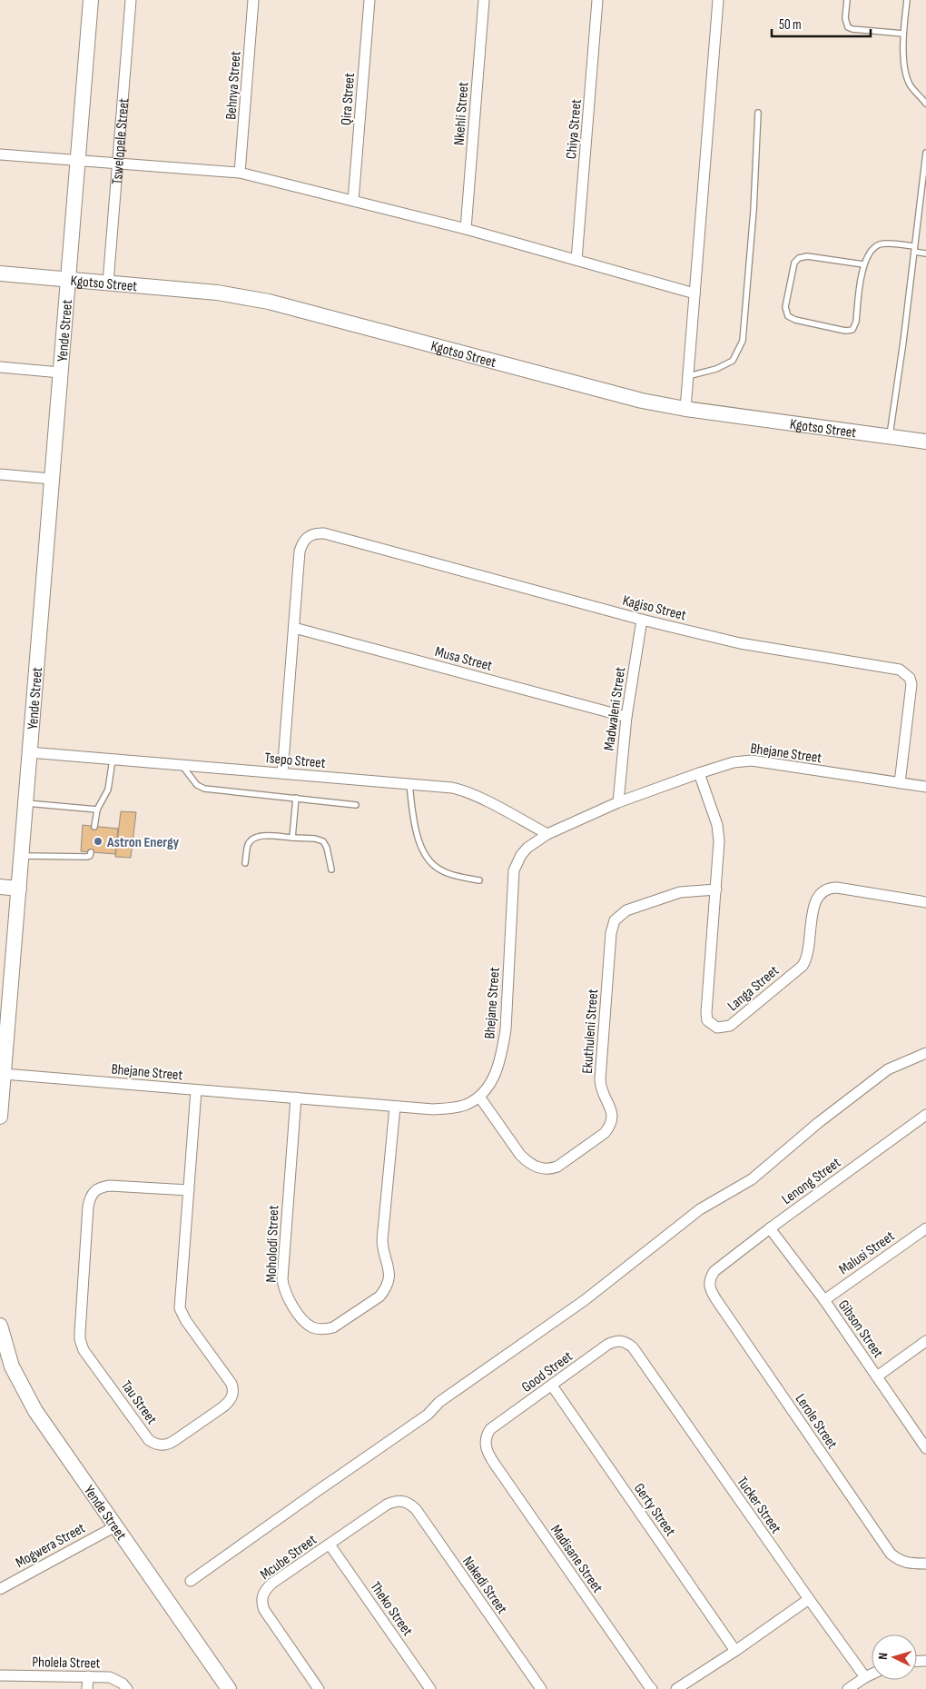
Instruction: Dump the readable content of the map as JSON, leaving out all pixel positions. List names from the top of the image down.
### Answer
{
  "streets": {
    "street": [
      "Behnya Street",
      "Qira Street",
      "Nkehli Street",
      "Chiya Street",
      "Tswelopele Street",
      "Kgotso Street",
      "Yende Street",
      "Kagiso Street",
      "Musa Street",
      "Madwaleni Street",
      "Bhejane Street",
      "Tsepo Street",
      "Langa Street",
      "Ekuthuleni Street",
      "Lenong Street",
      "Moholodi Street",
      "Malusi Street",
      "Gibson Street",
      "Good Street",
      "Tau Street",
      "Lerole Street",
      "Tucker Street",
      "Gerty Street",
      "Mogwera Street",
      "Mcube Street",
      "Madisane Street",
      "Nakedi Street",
      "Theko Street",
      "Pholela Street"
    ]
  },
  "crossings": [
    ["Tswelopele Street", "Kgotso Street"],
    ["Kgotso Street", "Yende Street"],
    ["Yende Street", "Bhejane Street"],
    ["Yende Street", "Tsepo Street"],
    ["Yende Street", "Mogwera Street"],
    ["Kagiso Street", "Musa Street"],
    ["Kagiso Street", "Madwaleni Street"],
    ["Kagiso Street", "Bhejane Street"],
    ["Musa Street", "Madwaleni Street"],
    ["Madwaleni Street", "Bhejane Street"],
    ["Bhejane Street", "Tsepo Street"],
    ["Bhejane Street", "Langa Street"],
    ["Bhejane Street", "Ekuthuleni Street"],
    ["Bhejane Street", "Moholodi Street"],
    ["Bhejane Street", "Tau Street"],
    ["Langa Street", "Ekuthuleni Street"],
    ["Lenong Street", "Gibson Street"],
    ["Lenong Street", "Lerole Street"],
    ["Malusi Street", "Gibson Street"],
    ["Good Street", "Tucker Street"],
    ["Good Street", "Gerty Street"],
    ["Good Street", "Madisane Street"],
    ["Mcube Street", "Nakedi Street"],
    ["Mcube Street", "Theko Street"]
  ],
  "places": ["Astron Energy"],
  "scale_bar": "50 m",
  "north": "left"
}
